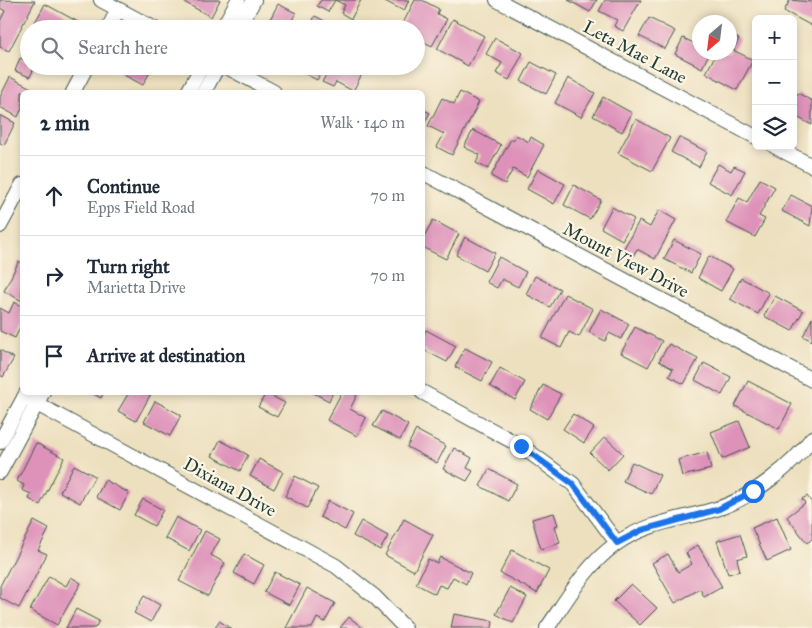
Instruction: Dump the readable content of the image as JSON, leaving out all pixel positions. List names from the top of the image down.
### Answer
{
  "streets": {
    "street": ["Leta Mae Lane", "Mount View Drive", "Dixiana Drive"]
  },
  "north": "bottom left",
  "page": {
    "map_buttons": ["+", "−"],
    "search": "Search here",
    "heading": ["2 min", "Walk · 140 m"],
    "list": [
      ["Continue", "Epps Field Road", "70 m"],
      ["Turn right", "Marietta Drive", "70 m"],
      "Arrive at destination"
    ]
  }
}
